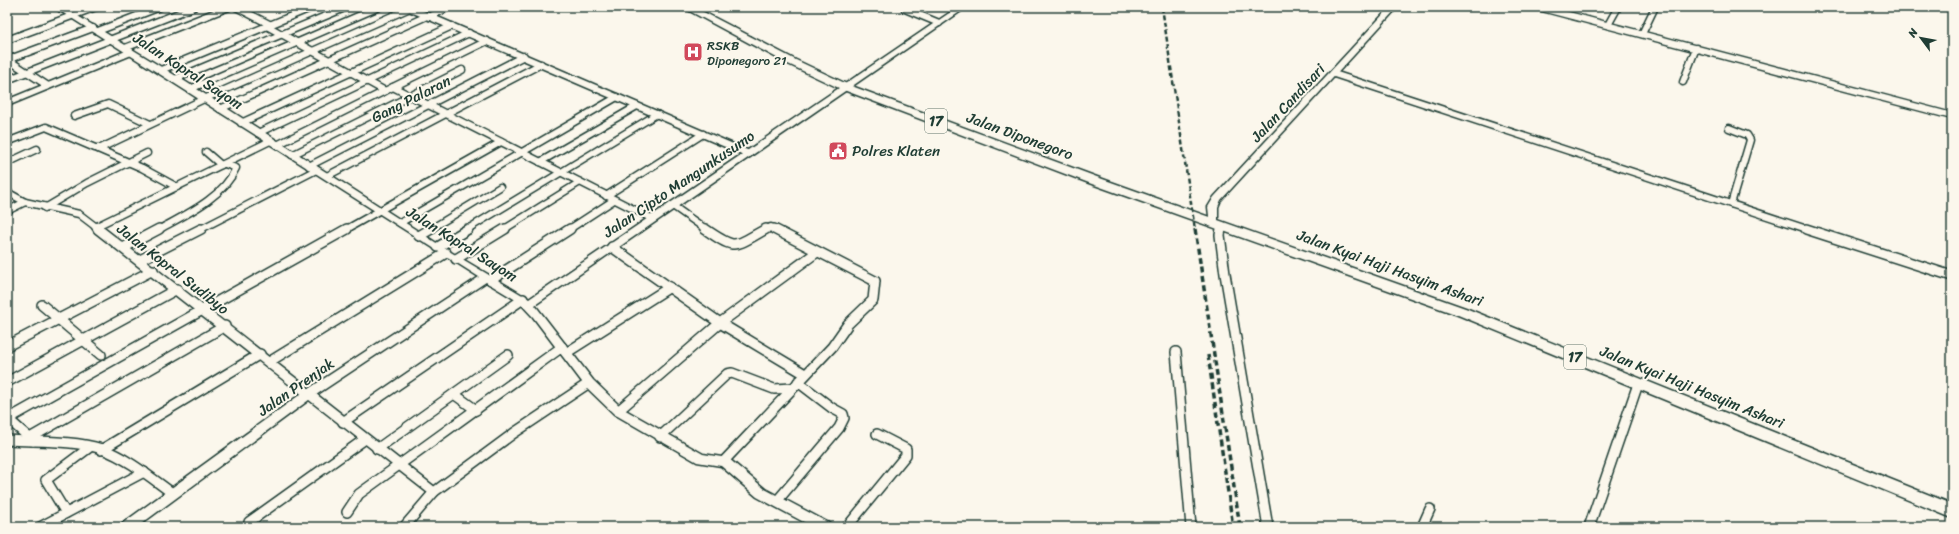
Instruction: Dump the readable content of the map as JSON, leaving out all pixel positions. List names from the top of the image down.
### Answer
{
  "streets": {
    "highway": ["17", "Jalan Diponegoro", "Jalan Kyai Haji Hasyim Ashari"],
    "street": [
      "Jalan Kopral Sayom",
      "Gang Palaran",
      "Jalan Candisari",
      "Jalan Cipto Mangunkusumo",
      "Jalan Kopral Sudibyo",
      "Jalan Prenjak"
    ]
  },
  "crossings": [
    ["Jalan Kopral Sayom", "Gang Palaran"],
    ["Jalan Kopral Sayom", "Jalan Cipto Mangunkusumo"],
    ["Jalan Kopral Sayom", "Jalan Prenjak"],
    ["Gang Palaran", "Jalan Kopral Sudibyo"],
    ["Jalan Candisari", "Jalan Kyai Haji Hasyim Ashari"],
    ["Jalan Diponegoro", "Jalan Cipto Mangunkusumo"],
    ["Jalan Diponegoro", "Jalan Kyai Haji Hasyim Ashari"],
    ["Jalan Kopral Sudibyo", "Jalan Prenjak"]
  ],
  "places": {
    "hospital": ["RSKB Diponegoro 21"],
    "public building": ["Polres Klaten"]
  },
  "north": "top left"
}
